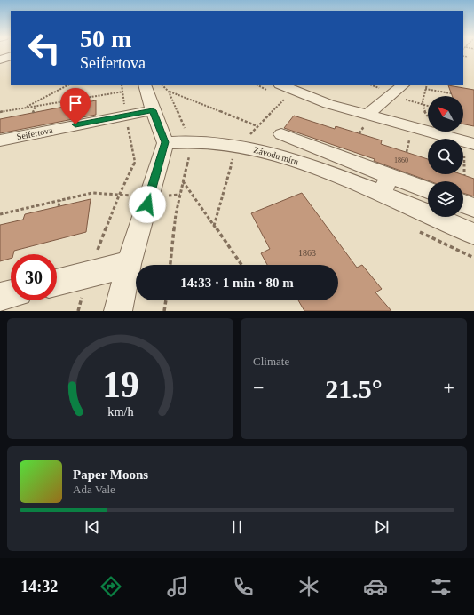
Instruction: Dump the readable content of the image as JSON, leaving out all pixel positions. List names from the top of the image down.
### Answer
{
  "streets": {
    "street": ["Seifertova", "Závodu míru"]
  },
  "house_numbers": ["1860", "1863"],
  "north": "top left",
  "page": {
    "turn": ["50 m", "Seifertova"],
    "limit": "30",
    "trip": "14:33 · 1 min · 80 m",
    "tile": "Climate",
    "heat": ["−", "21.5°", "+"],
    "song": ["Paper Moons", "Ada Vale"],
    "tabs": "14:32",
    "gauge": ["19", "km/h"]
  }
}
